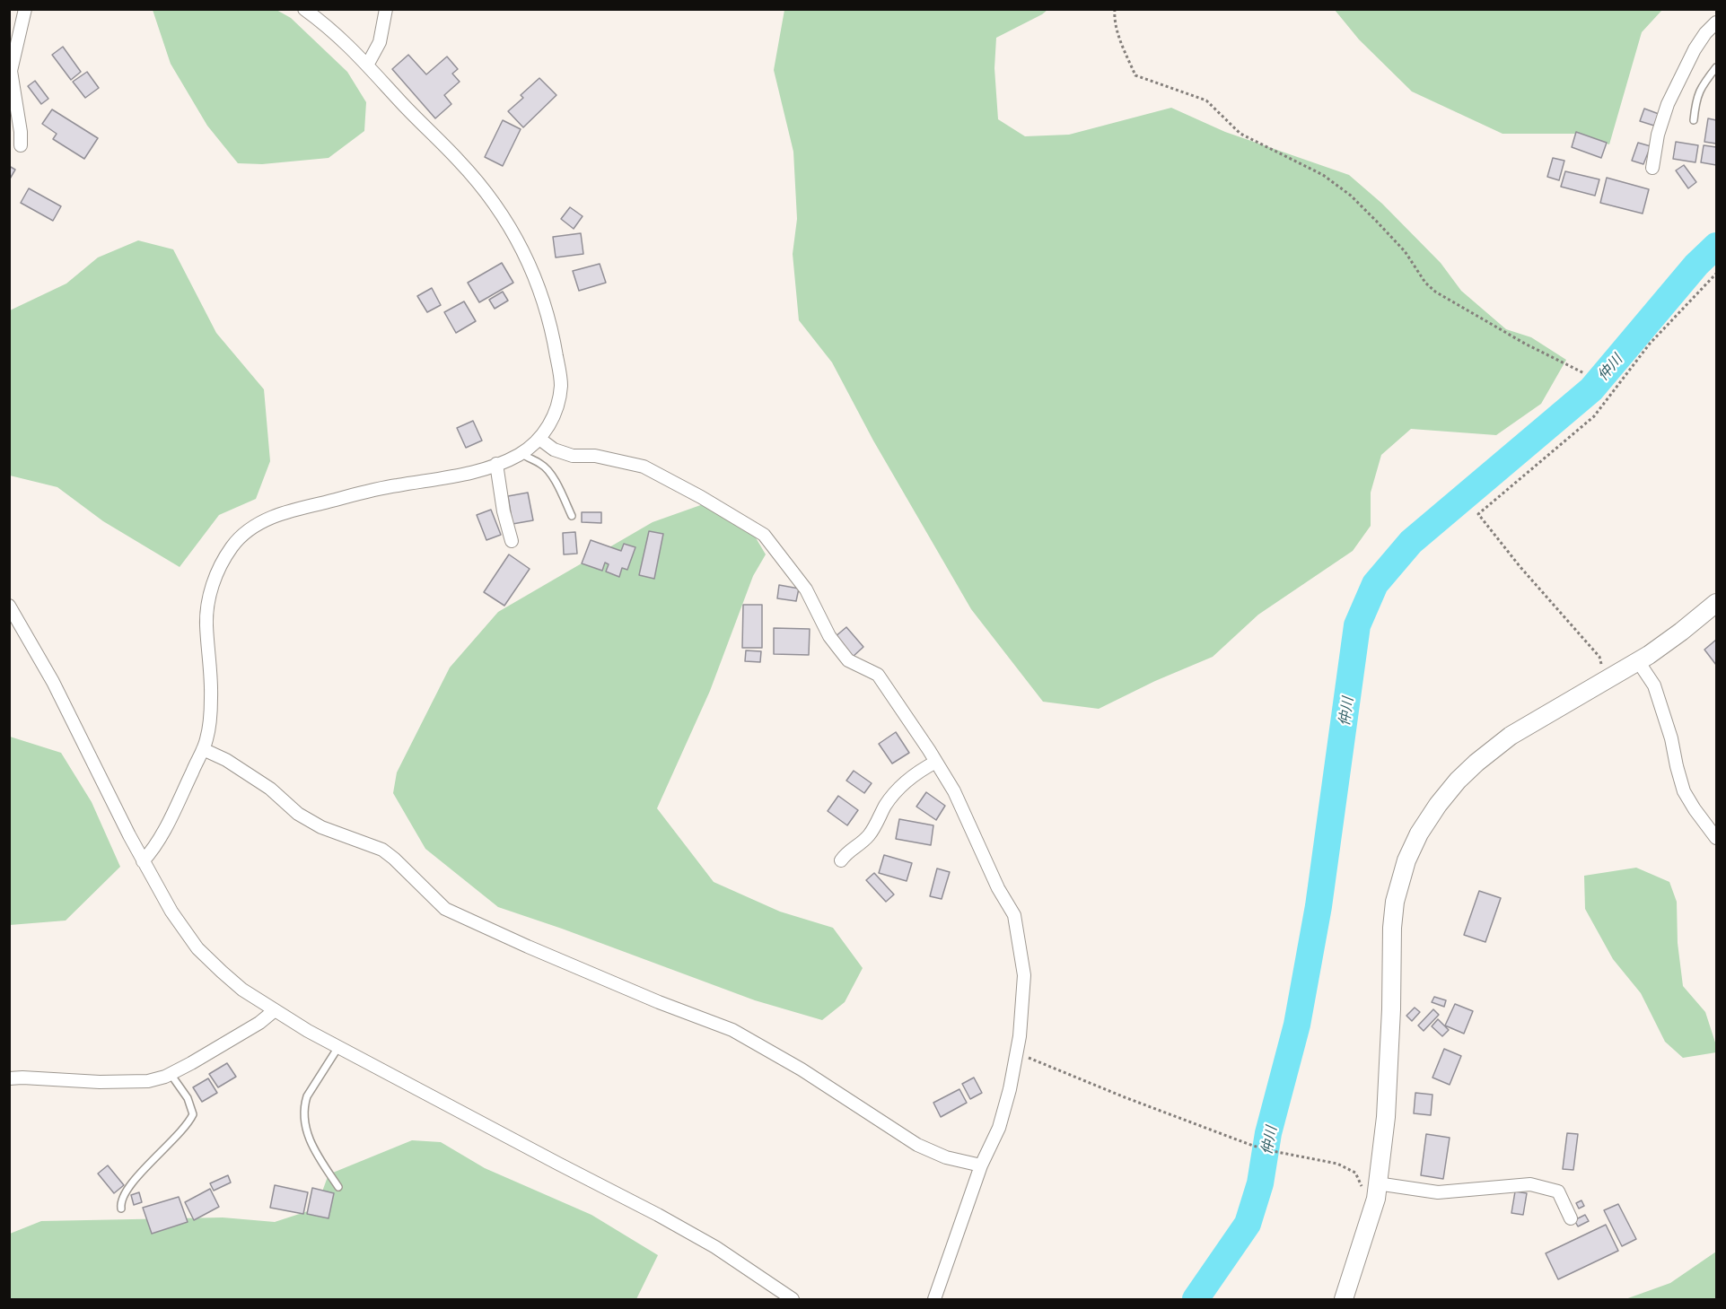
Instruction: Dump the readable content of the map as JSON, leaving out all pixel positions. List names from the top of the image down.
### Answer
{
  "water": ["仲川"]
}
